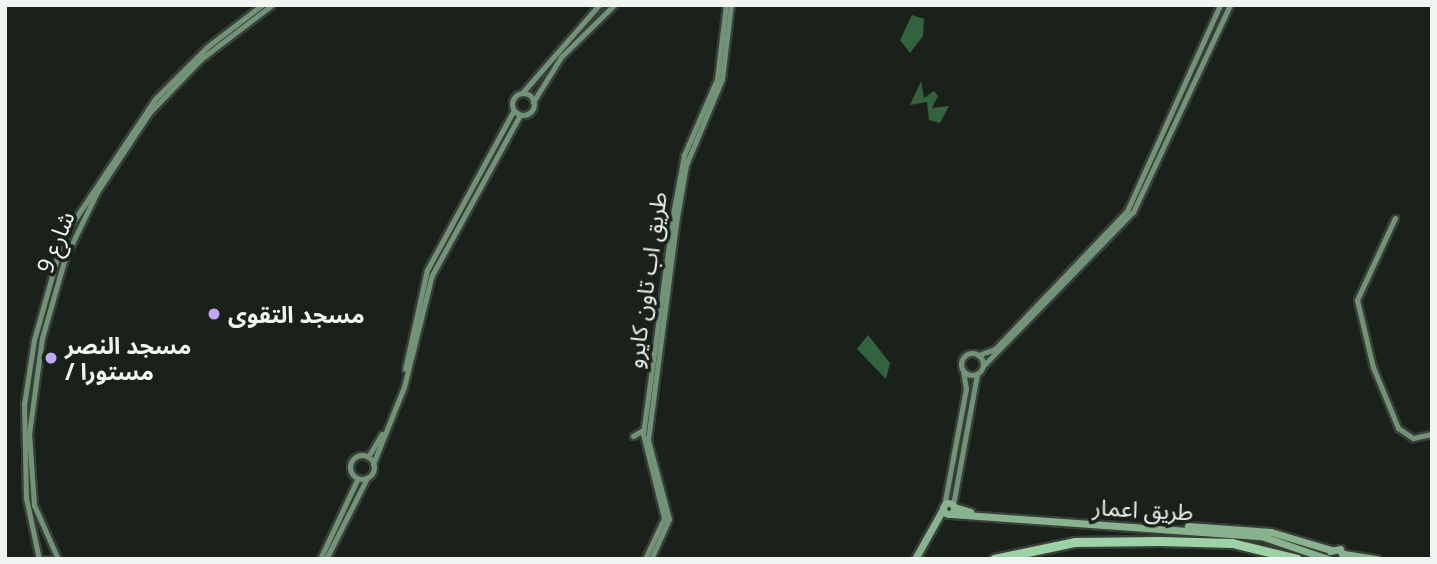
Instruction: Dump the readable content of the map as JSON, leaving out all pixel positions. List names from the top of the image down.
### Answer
{
  "streets": {
    "main road": ["طريق اعمار"],
    "street": ["شارع 9", "طريق اب تاون كايرو"]
  },
  "places": ["مسجد التقوى", "مسجد النصر / مستورا"]
}
